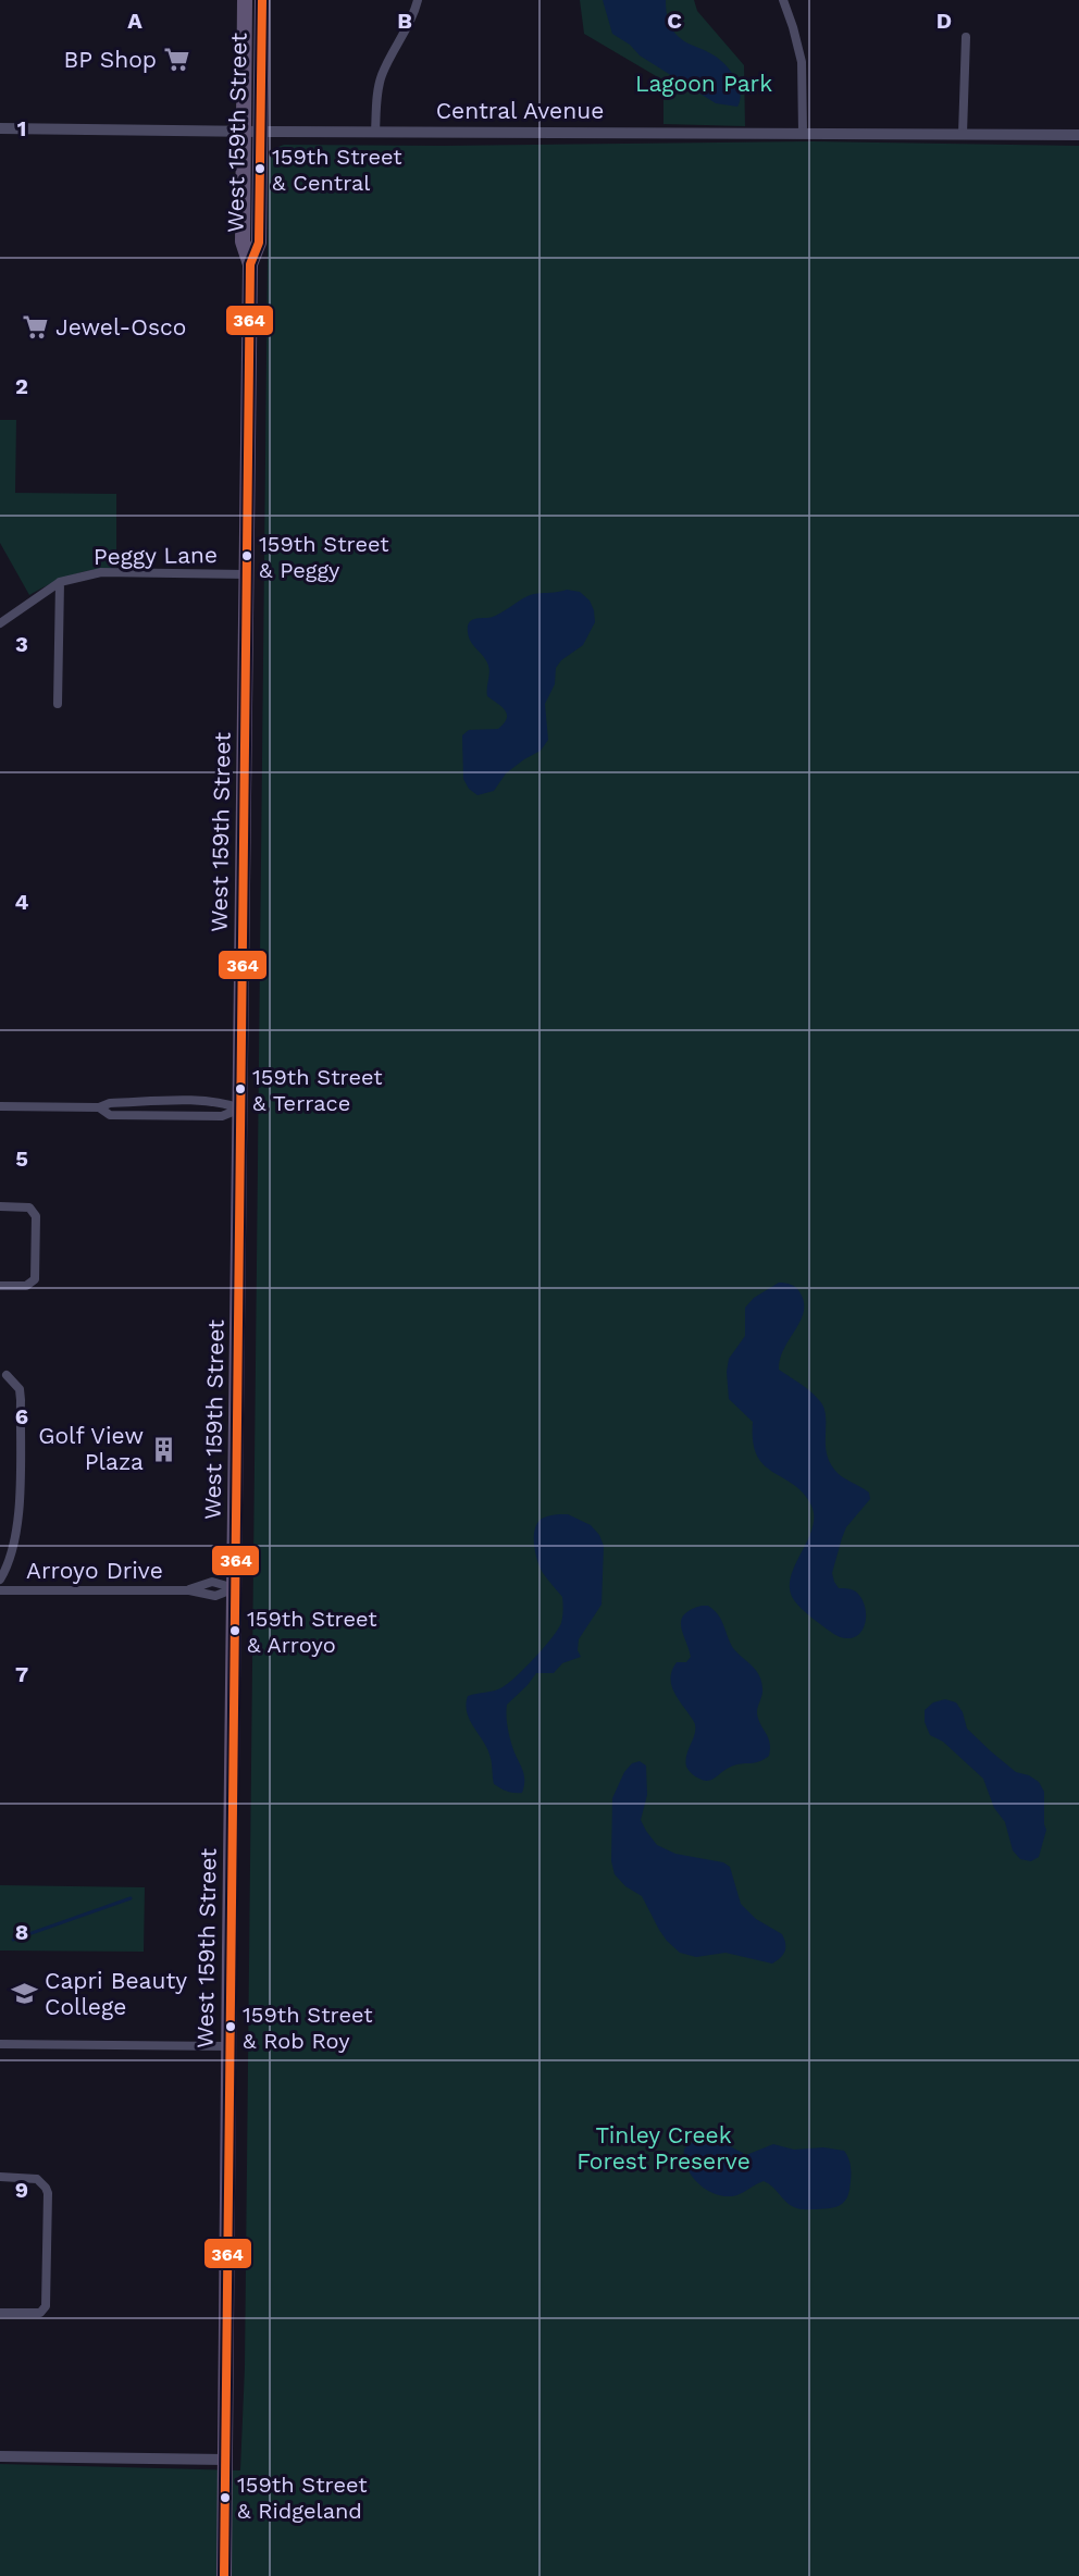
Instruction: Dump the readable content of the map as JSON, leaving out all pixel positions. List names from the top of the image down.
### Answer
{
  "streets": {
    "main road": ["West 159th Street"],
    "street": ["Central Avenue", "Peggy Lane", "Arroyo Drive"]
  },
  "crossings": [
    ["Central Avenue", "West 159th Street"],
    ["West 159th Street", "Peggy Lane"],
    ["West 159th Street", "Arroyo Drive"]
  ],
  "parks": ["Lagoon Park", "Tinley Creek Forest Preserve"],
  "places": {
    "supermarket": ["BP Shop", "Jewel-Osco"],
    "other": [
      "159th Street & Central",
      "159th Street & Peggy",
      "159th Street & Terrace",
      "159th Street & Arroyo",
      "159th Street & Rob Roy",
      "159th Street & Ridgeland"
    ],
    "building": ["Golf View Plaza"],
    "school or university": ["Capri Beauty College"]
  },
  "lines": ["transit line 364"],
  "grid": {
    "columns": [
      "A",
      "B",
      "C",
      "D"
    ],
    "rows": [
      "1",
      "2",
      "3",
      "4",
      "5",
      "6",
      "7",
      "8",
      "9"
    ]
  }
}
